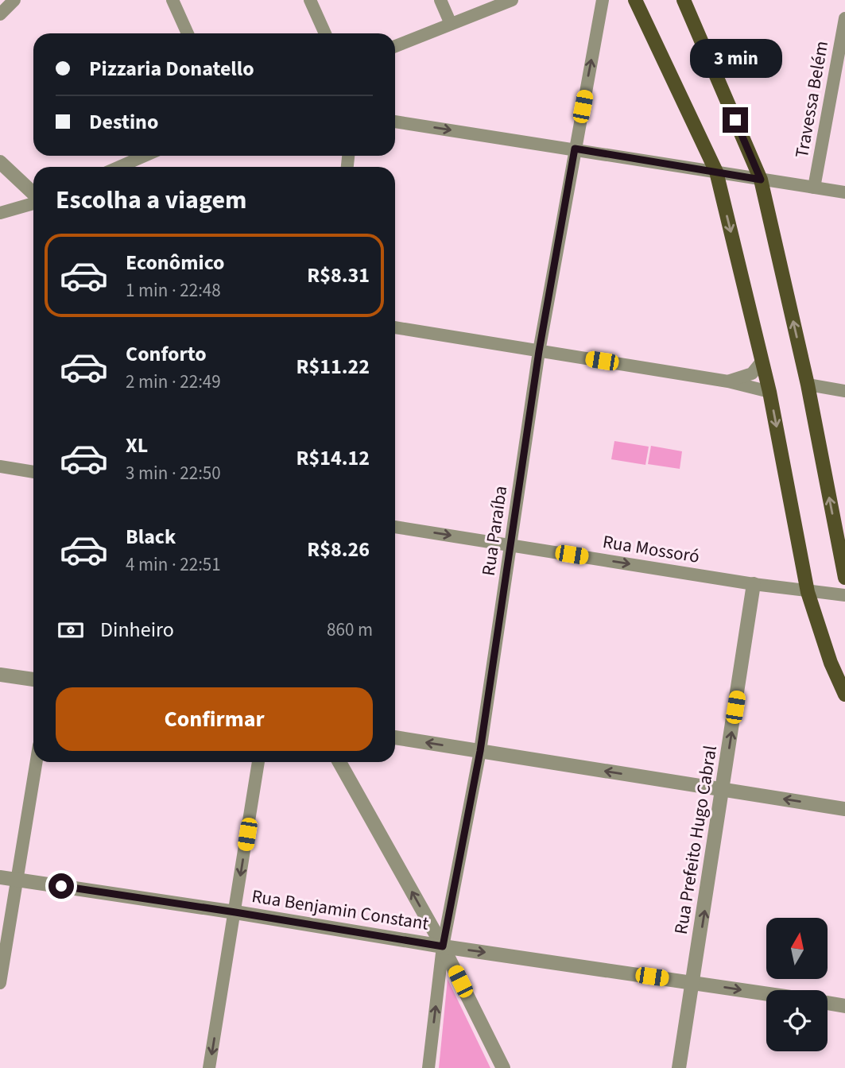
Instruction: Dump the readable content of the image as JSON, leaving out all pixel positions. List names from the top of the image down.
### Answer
{
  "streets": {
    "street": [
      "Travessa Belém",
      "Rua Paraíba",
      "Rua Mossoró",
      "Rua Prefeito Hugo Cabral",
      "Rua Benjamin Constant"
    ]
  },
  "crossings": [
    ["Rua Paraíba", "Rua Mossoró"],
    ["Rua Paraíba", "Rua Benjamin Constant"],
    ["Rua Mossoró", "Rua Prefeito Hugo Cabral"],
    ["Rua Prefeito Hugo Cabral", "Rua Benjamin Constant"]
  ],
  "one_way": ["Rua Mossoró", "Rua Prefeito Hugo Cabral", "Rua Benjamin Constant"],
  "north": "top",
  "page": {
    "banner": ["Pizzaria Donatello", "Destino"],
    "bubble": "3 min",
    "heading": "Escolha a viagem",
    "list": [
      {
        "name": "Econômico",
        "note": "1 min · 22:48",
        "value": "R$8.31"
      },
      {
        "name": "Conforto",
        "note": "2 min · 22:49",
        "value": "R$11.22"
      },
      {
        "name": "XL",
        "note": "3 min · 22:50",
        "value": "R$14.12"
      },
      {
        "name": "Black",
        "note": "4 min · 22:51",
        "value": "R$8.26"
      }
    ],
    "pay": ["Dinheiro", "860 m"],
    "buttons": "Confirmar"
  }
}
